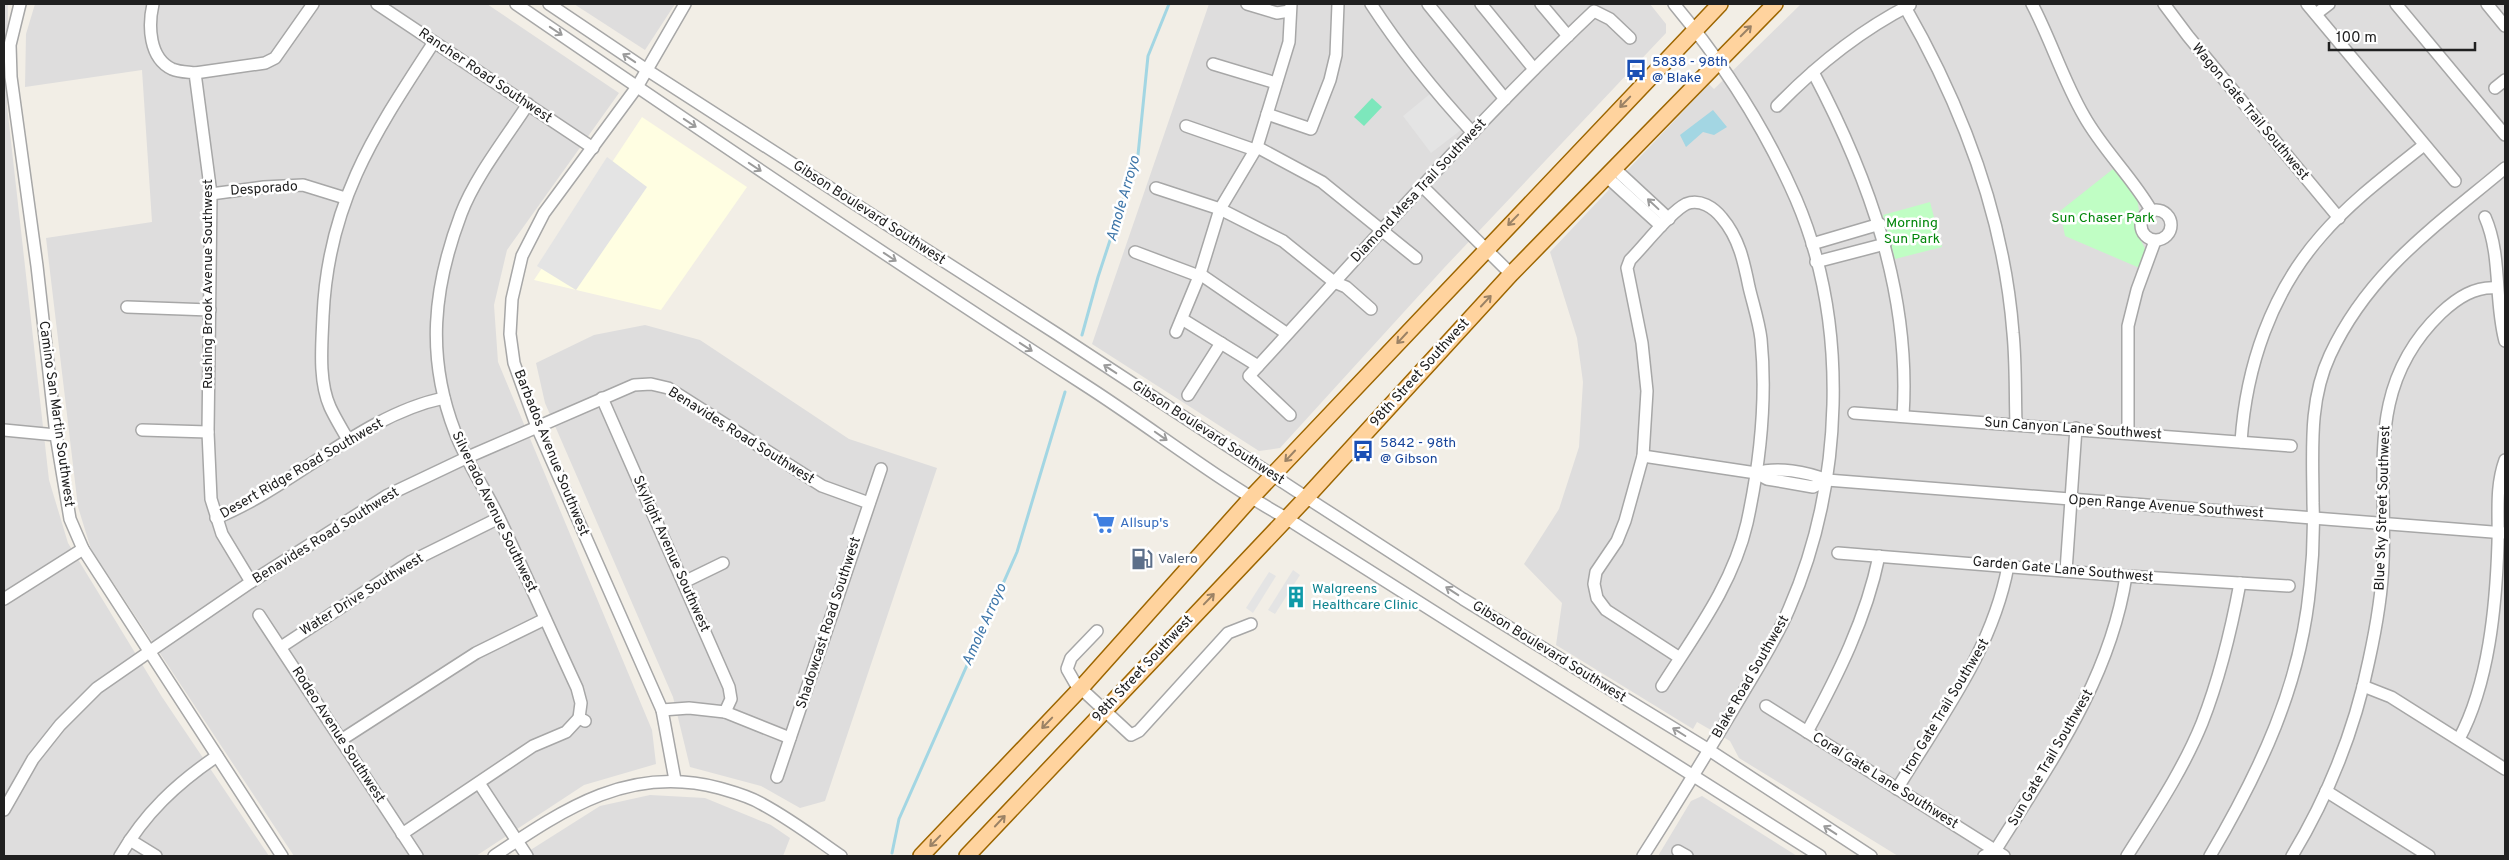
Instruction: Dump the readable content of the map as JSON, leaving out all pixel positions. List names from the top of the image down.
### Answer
{
  "streets": {
    "main road": ["98th Street Southwest"],
    "street": [
      "Rancher Road Southwest",
      "Wagon Gate Trail Southwest",
      "Desporado",
      "Diamond Mesa Trail Southwest",
      "Gibson Boulevard Southwest",
      "Rushing Brook Avenue Southwest",
      "Camino San Martin Southwest",
      "Sun Canyon Lane Southwest",
      "Benavides Road Southwest",
      "Barbados Avenue Southwest",
      "Desert Ridge Road Southwest",
      "Open Range Avenue Southwest",
      "Blue Sky Street Southwest",
      "Silverado Avenue Southwest",
      "Skylight Avenue Southwest",
      "Garden Gate Lane Southwest",
      "Water Drive Southwest",
      "Shadowcast Road Southwest",
      "Blake Road Southwest",
      "Iron Gate Trail Southwest",
      "Rodeo Avenue Southwest",
      "Sun Gate Trail Southwest",
      "Coral Gate Lane Southwest"
    ]
  },
  "crossings": [
    ["Rancher Road Southwest", "Barbados Avenue Southwest"],
    ["Rancher Road Southwest", "Silverado Avenue Southwest"],
    ["Desporado", "Rushing Brook Avenue Southwest"],
    ["Gibson Boulevard Southwest", "98th Street Southwest"],
    ["Gibson Boulevard Southwest", "Barbados Avenue Southwest"],
    ["Gibson Boulevard Southwest", "Blake Road Southwest"],
    ["Rushing Brook Avenue Southwest", "Benavides Road Southwest"],
    ["Rushing Brook Avenue Southwest", "Desert Ridge Road Southwest"],
    ["98th Street Southwest", "Blake Road Southwest"],
    ["Camino San Martin Southwest", "Benavides Road Southwest"],
    ["Benavides Road Southwest", "Barbados Avenue Southwest"],
    ["Benavides Road Southwest", "Silverado Avenue Southwest"],
    ["Benavides Road Southwest", "Skylight Avenue Southwest"],
    ["Benavides Road Southwest", "Shadowcast Road Southwest"],
    ["Desert Ridge Road Southwest", "Silverado Avenue Southwest"],
    ["Open Range Avenue Southwest", "Blue Sky Street Southwest"],
    ["Open Range Avenue Southwest", "Blake Road Southwest"],
    ["Silverado Avenue Southwest", "Water Drive Southwest"],
    ["Garden Gate Lane Southwest", "Iron Gate Trail Southwest"],
    ["Garden Gate Lane Southwest", "Sun Gate Trail Southwest"],
    ["Water Drive Southwest", "Rodeo Avenue Southwest"],
    ["Iron Gate Trail Southwest", "Coral Gate Lane Southwest"],
    ["Sun Gate Trail Southwest", "Coral Gate Lane Southwest"]
  ],
  "water": ["Amole Arroyo"],
  "parks": ["Sun Chaser Park", "Morning Sun Park"],
  "places": {
    "bus stop": ["5838 - 98th @ Blake", "5842 - 98th @ Gibson"],
    "supermarket": ["Allsup's"],
    "fuel station": ["Valero"],
    "building": ["Walgreens Healthcare Clinic"]
  },
  "scale_bar": "100 m"
}
